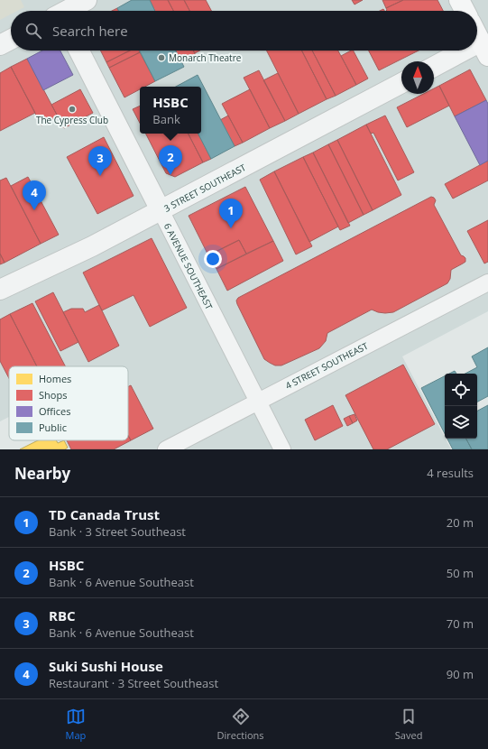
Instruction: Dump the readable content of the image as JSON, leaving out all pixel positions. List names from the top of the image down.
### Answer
{
  "streets": {
    "street": ["3 STREET SOUTHEAST", "6 AVENUE SOUTHEAST", "4 STREET SOUTHEAST"]
  },
  "crossings": [
    ["3 STREET SOUTHEAST", "6 AVENUE SOUTHEAST"],
    ["6 AVENUE SOUTHEAST", "4 STREET SOUTHEAST"]
  ],
  "places": ["Monarch Theatre", "The Cypress Club"],
  "legend": [
    "Homes",
    "Shops",
    "Offices",
    "Public"
  ],
  "north": "top",
  "page": {
    "search": "Search here",
    "popup": ["HSBC", "Bank"],
    "pins": [
      "2",
      "3",
      "4",
      "1"
    ],
    "heading": ["Nearby", "4 results"],
    "list": [
      {
        "mark": "1",
        "name": "TD Canada Trust",
        "note": "Bank · 3 Street Southeast",
        "value": "20 m"
      },
      {
        "mark": "2",
        "name": "HSBC",
        "note": "Bank · 6 Avenue Southeast",
        "value": "50 m"
      },
      {
        "mark": "3",
        "name": "RBC",
        "note": "Bank · 6 Avenue Southeast",
        "value": "70 m"
      },
      {
        "mark": "4",
        "name": "Suki Sushi House",
        "note": "Restaurant · 3 Street Southeast",
        "value": "90 m"
      }
    ],
    "nav": ["Map", "Directions", "Saved"]
  }
}
